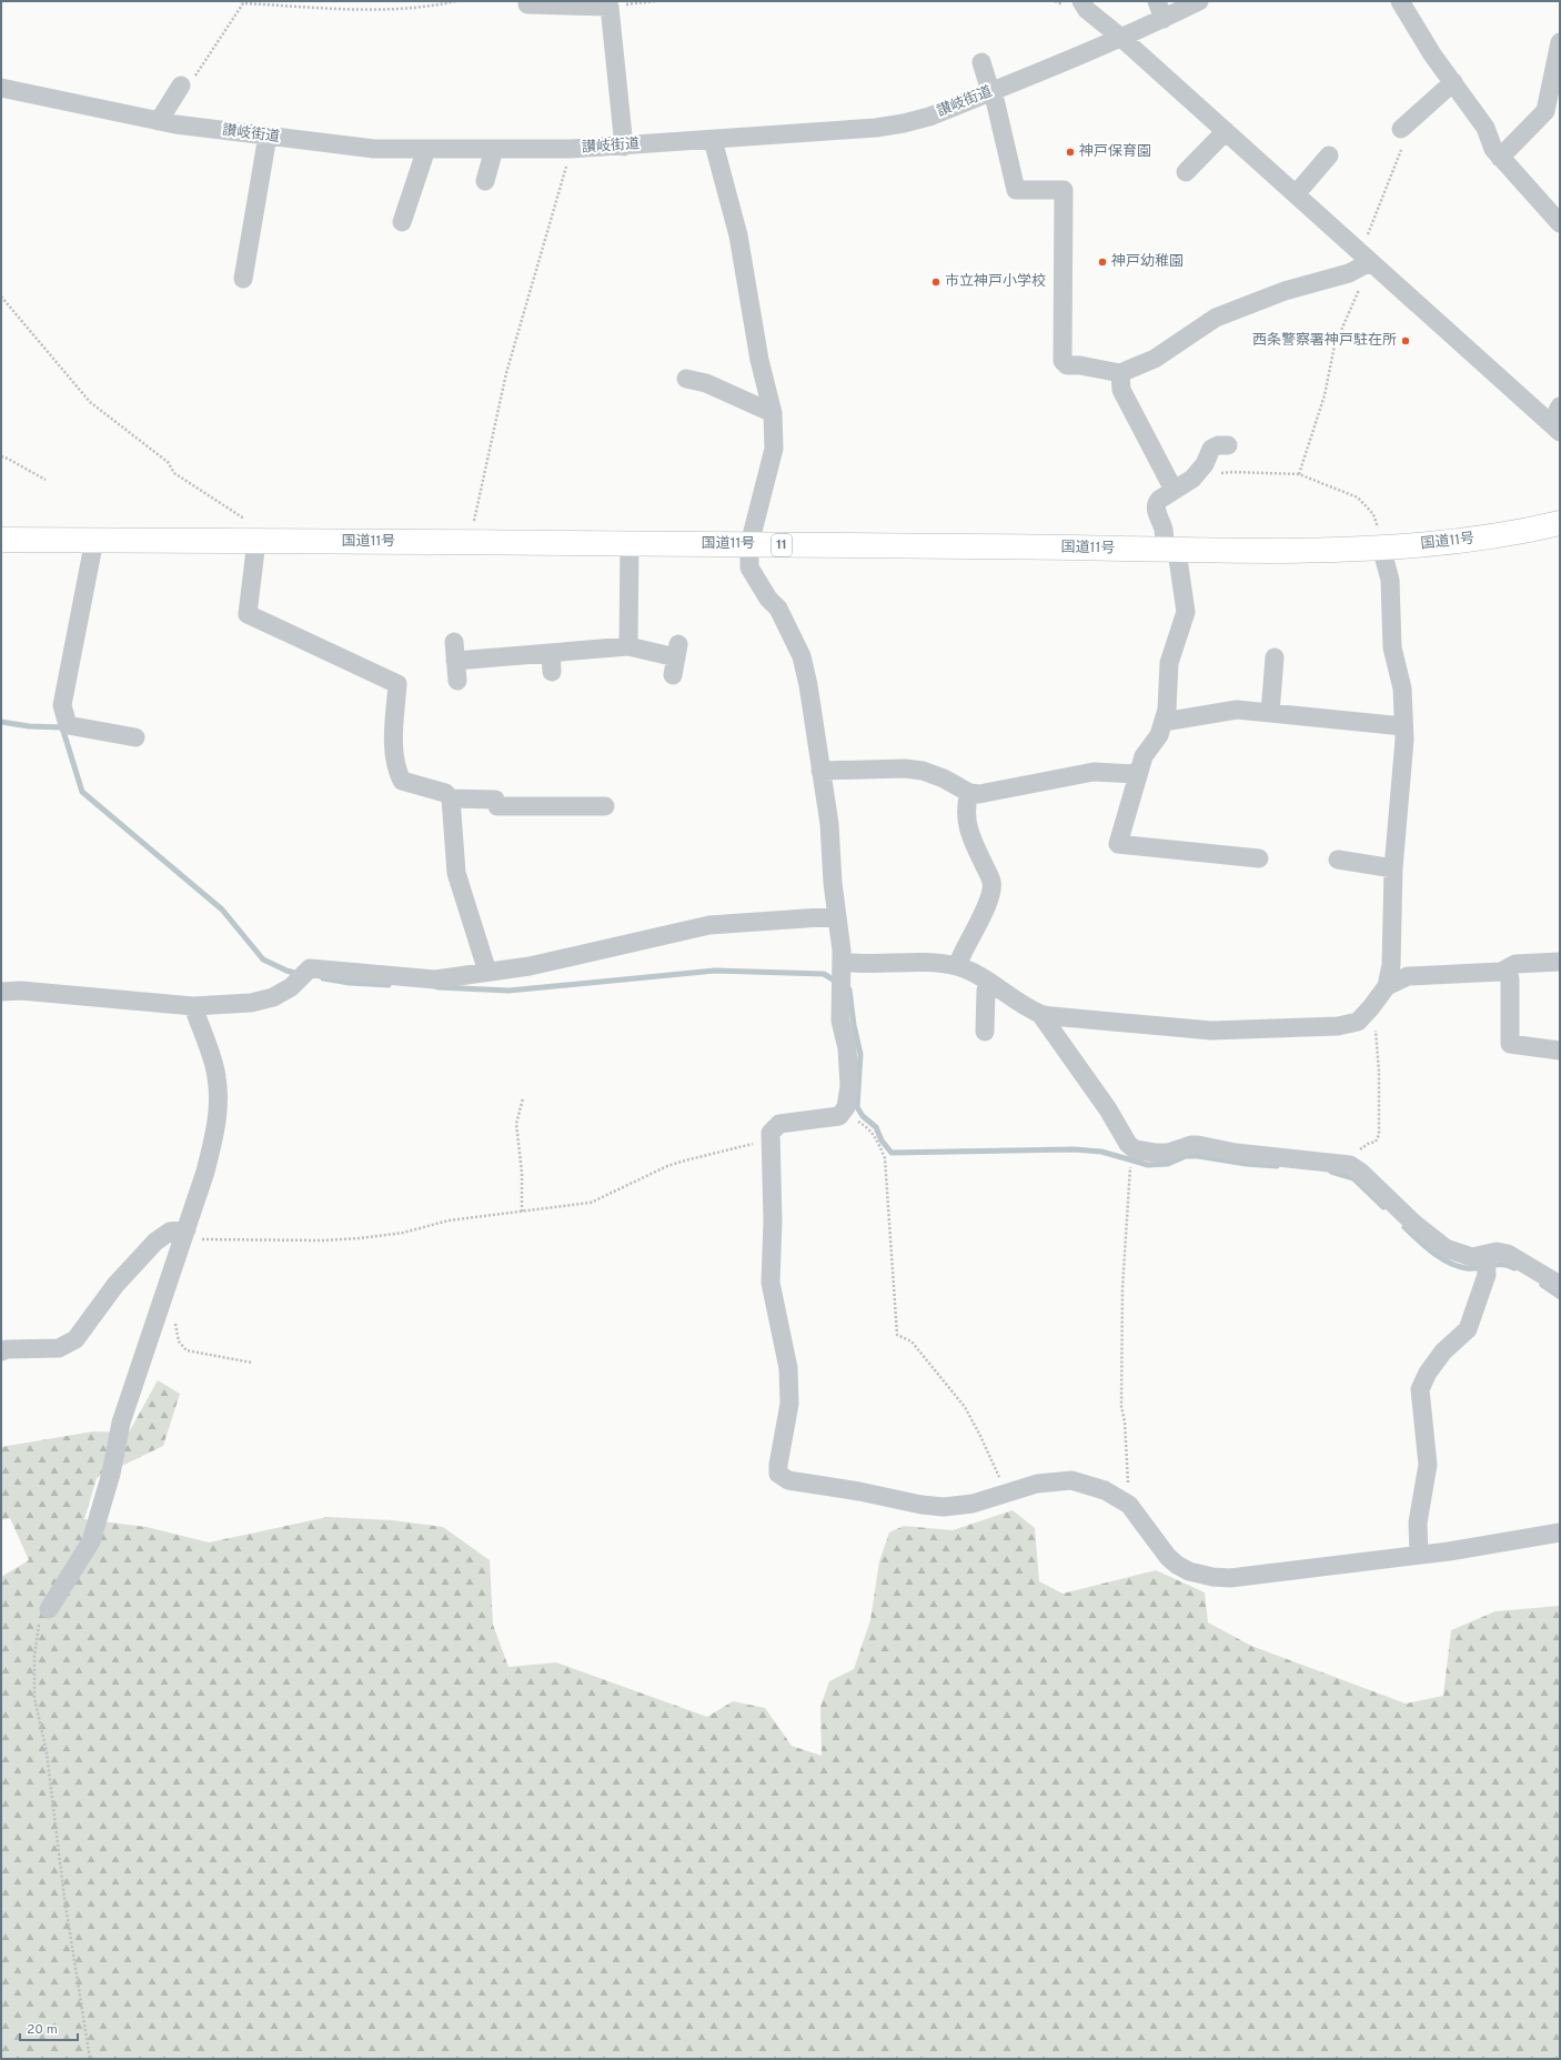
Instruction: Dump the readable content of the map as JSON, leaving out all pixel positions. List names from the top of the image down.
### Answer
{
  "streets": {
    "highway": ["国道11号", "11"],
    "street": ["讃岐街道"]
  },
  "places": [
    "神戸保育園",
    "神戸幼稚園",
    "市立神戸小学校",
    "西条警察署神戸駐在所"
  ],
  "scale_bar": "20 m"
}
